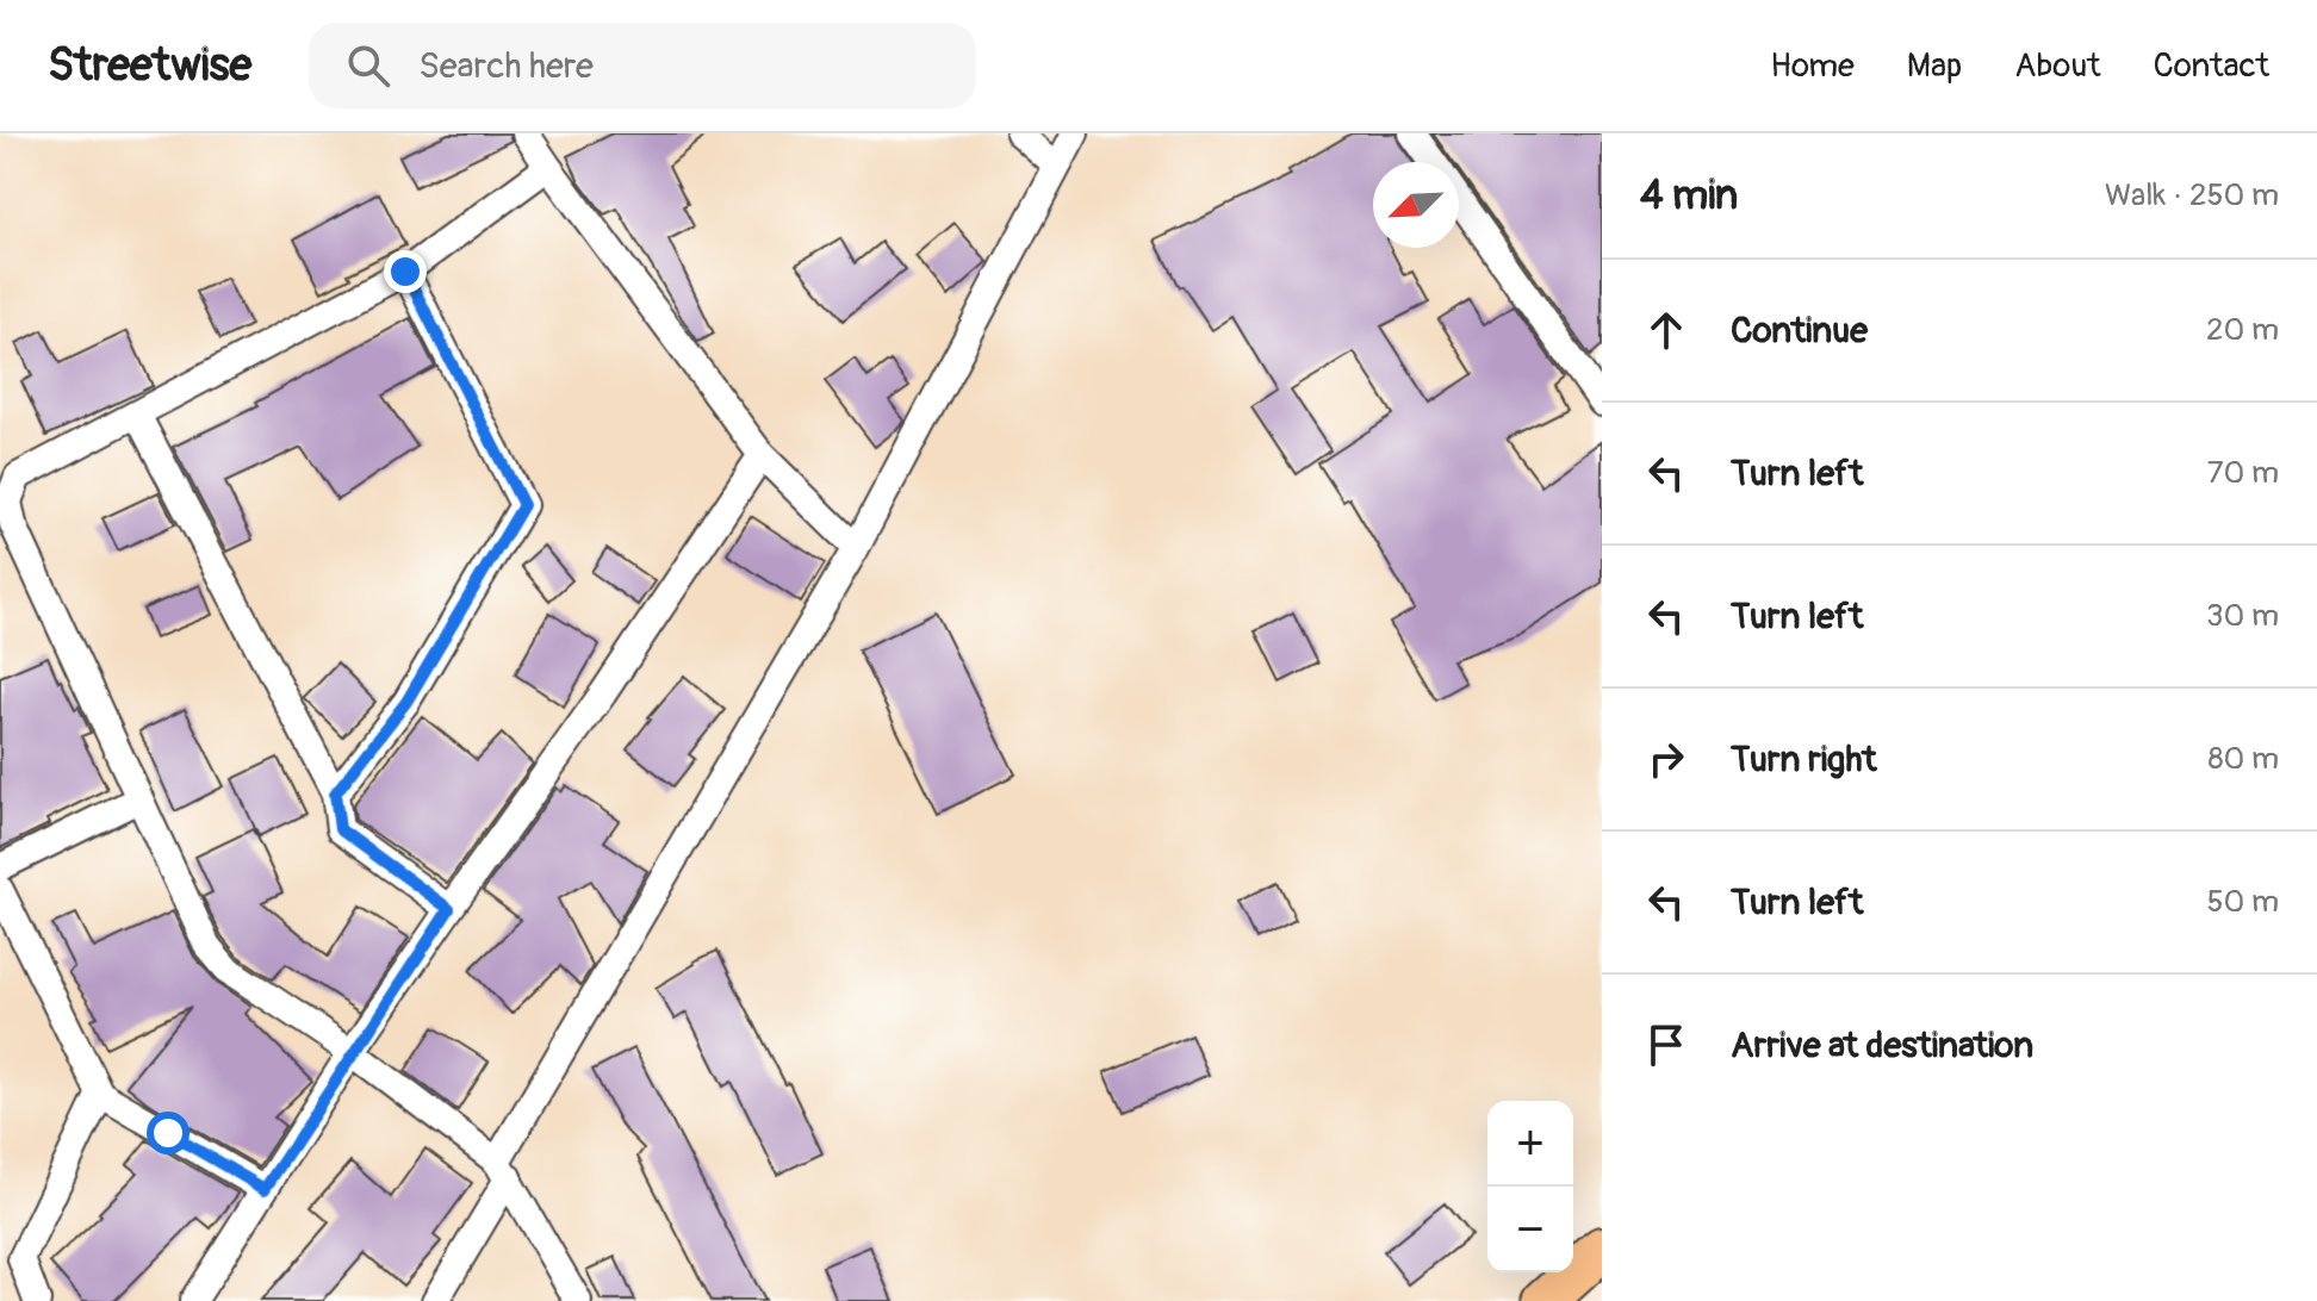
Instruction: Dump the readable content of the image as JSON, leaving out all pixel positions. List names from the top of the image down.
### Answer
{
  "north": "bottom left",
  "page": {
    "header": "Streetwise",
    "search": "Search here",
    "nav": [
      "Home",
      "Map",
      "About",
      "Contact"
    ],
    "heading": ["4 min", "Walk · 250 m"],
    "list": [
      ["Continue", "20 m"],
      ["Turn left", "70 m"],
      ["Turn left", "30 m"],
      ["Turn right", "80 m"],
      ["Turn left", "50 m"],
      "Arrive at destination"
    ],
    "map_buttons": ["+", "−"]
  }
}
